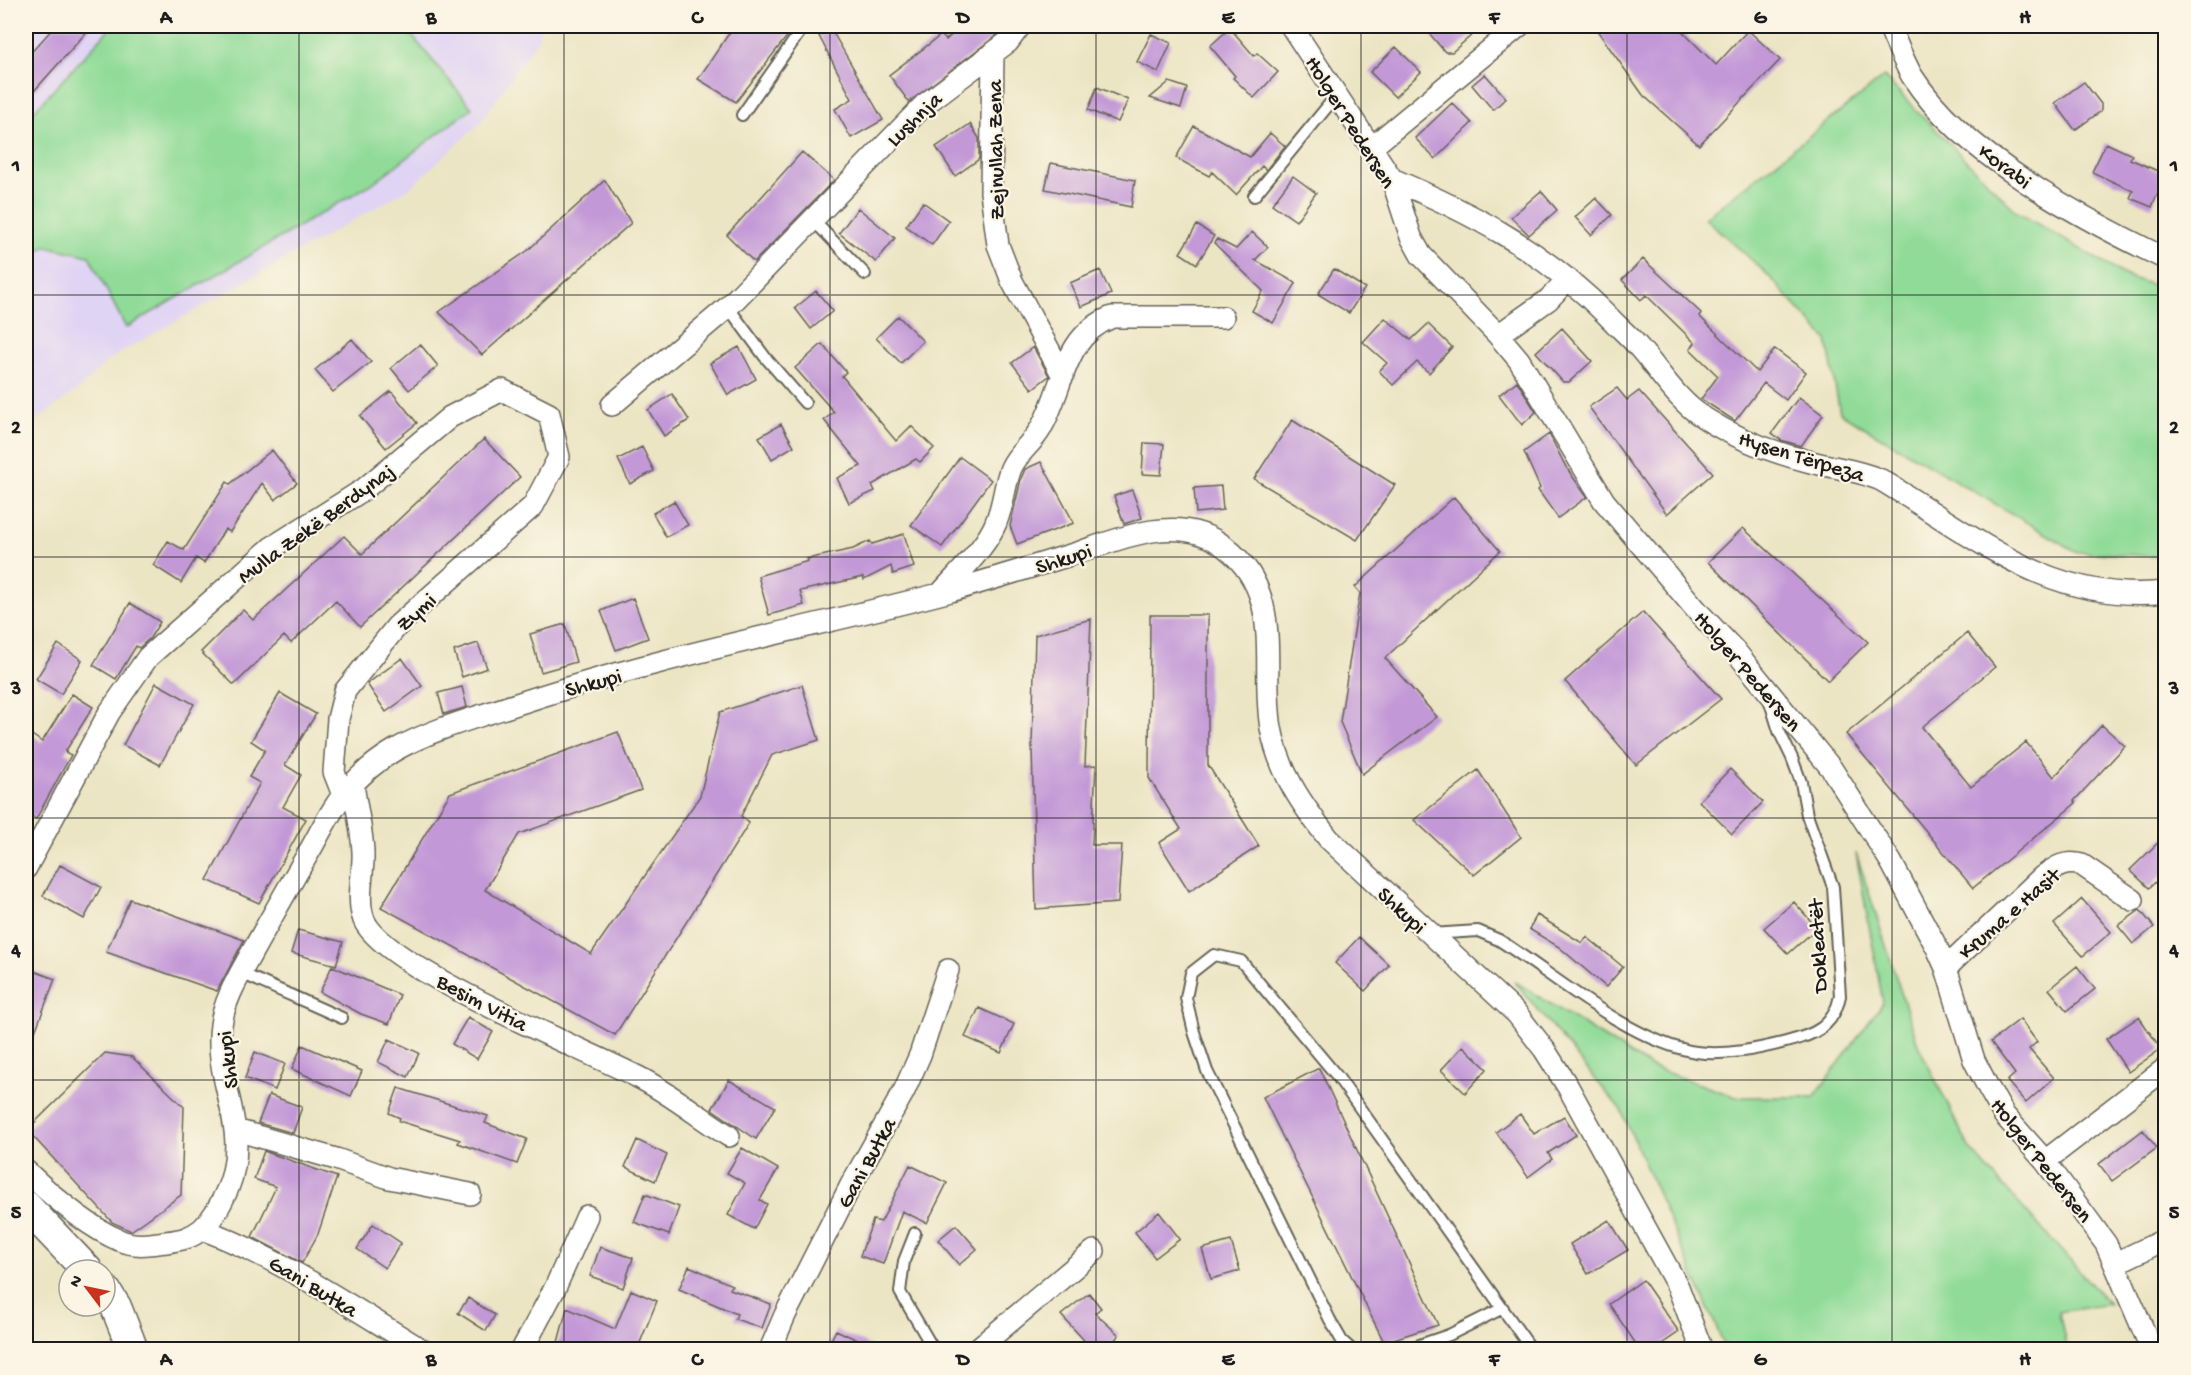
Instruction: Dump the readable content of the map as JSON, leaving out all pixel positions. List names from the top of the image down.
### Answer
{
  "streets": {
    "street": [
      "Lushnja",
      "Holger Pedersen",
      "Zejnullah Zena",
      "Korabi",
      "Hysen Tërpeza",
      "Mulla Zekë Berdynaj",
      "Shkupi",
      "Zymi",
      "Kruma e Hasit",
      "Besim Vitia",
      "Gani Butka"
    ],
    "lane": ["Dokleatët"]
  },
  "crossings": [
    ["Lushnja", "Zejnullah Zena"],
    ["Holger Pedersen", "Hysen Tërpeza"],
    ["Holger Pedersen", "Kruma e Hasit"],
    ["Holger Pedersen", "Dokleatët"],
    ["Mulla Zekë Berdynaj", "Zymi"],
    ["Shkupi", "Zymi"],
    ["Shkupi", "Dokleatët"],
    ["Shkupi", "Besim Vitia"],
    ["Shkupi", "Gani Butka"],
    ["Zymi", "Besim Vitia"]
  ],
  "north": "top left",
  "grid": {
    "columns": [
      "A",
      "B",
      "C",
      "D",
      "E",
      "F",
      "G",
      "H"
    ],
    "rows": [
      "1",
      "2",
      "3",
      "4",
      "5"
    ]
  }
}
